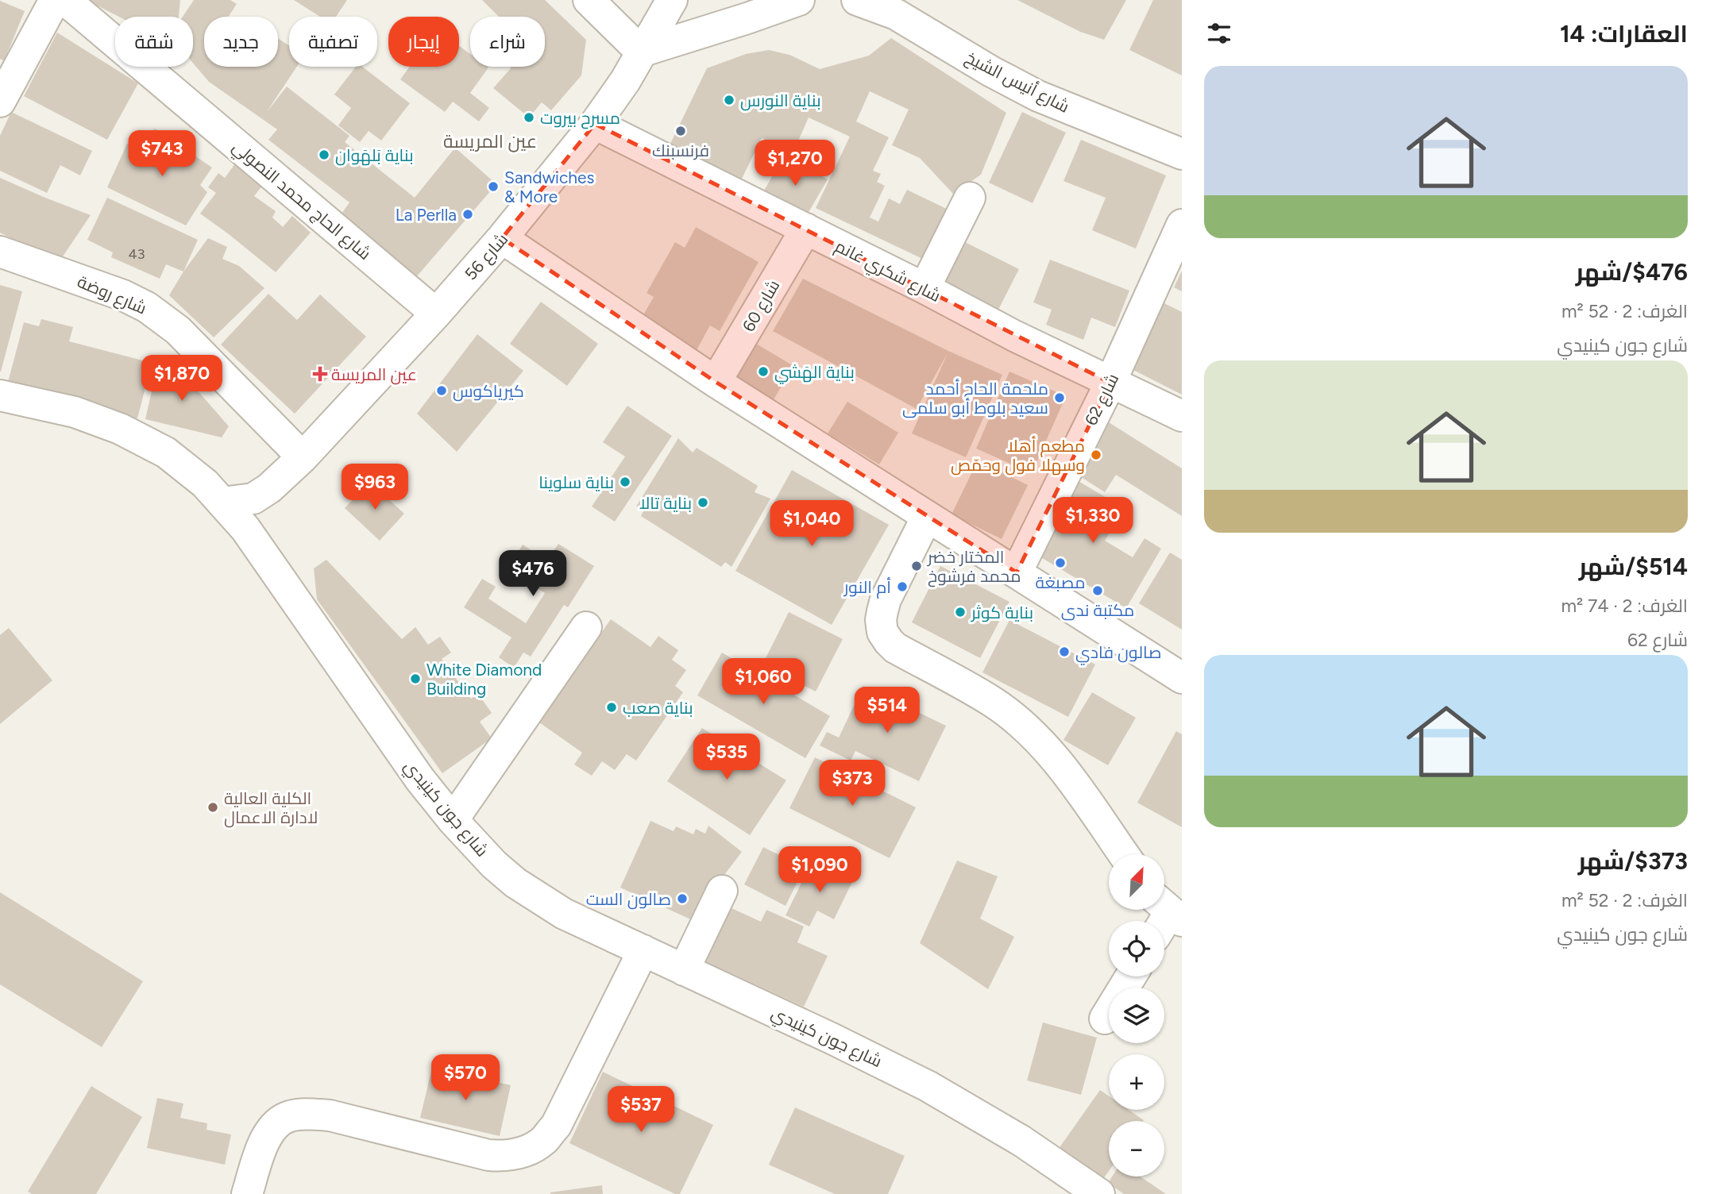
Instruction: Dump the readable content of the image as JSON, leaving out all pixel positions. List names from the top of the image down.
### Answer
{
  "streets": {
    "street": [
      "شارع أنيس الشيخ",
      "شارع الحاج محمد النصولي",
      "شارع 56",
      "شارع شكري غانم",
      "شارع روضة",
      "شارع 60",
      "شارع 62",
      "شارع جون كينيدي"
    ]
  },
  "crossings": [
    ["شارع الحاج محمد النصولي", "شارع 56"],
    ["شارع 56", "شارع شكري غانم"],
    ["شارع 56", "شارع روضة"],
    ["شارع 56", "شارع جون كينيدي"],
    ["شارع شكري غانم", "شارع 60"],
    ["شارع شكري غانم", "شارع 62"]
  ],
  "districts": ["عين المريسة"],
  "places": {
    "other": [
      "بناية النورس",
      "مسرح بيروت",
      "فرنسبنك",
      "بناية بَلهَوان",
      "Sandwiches & More",
      "La Perlla",
      "بناية الهَشي",
      "كيرياكوس",
      "ملحمة الحاج أحمد سعيد بلوط أبو سلمى",
      "مطعم أهلا وسهلا فول وحمّص",
      "بناية سلوينا",
      "بناية تالا",
      "مصبغة",
      "المختار خضر محمد فرشوخ",
      "أم النور",
      "مكتبة ندى",
      "بناية كوثر",
      "صالون فادي",
      "White Diamond Building",
      "بناية صعب",
      "الكلية العالية لادارة الاعمال",
      "صالون الست"
    ],
    "health": ["عين المريسة"]
  },
  "house_numbers": ["43"],
  "north": "top right",
  "page": {
    "heading": "العقارات: 14",
    "chip": [
      "شراء",
      "إيجار",
      "تصفية",
      "جديد",
      "شقة"
    ],
    "list": [
      {
        "name": "$476/شهر",
        "note": "الغرف: 2 · 52 m² · شارع جون كينيدي"
      },
      {
        "name": "$514/شهر",
        "note": "الغرف: 2 · 74 m² · شارع 62"
      },
      {
        "name": "$373/شهر",
        "note": "الغرف: 2 · 52 m² · شارع جون كينيدي"
      }
    ],
    "price": [
      "$743",
      "$1,270",
      "$1,870",
      "$963",
      "$1,330",
      "$1,040",
      "$476",
      "$1,060",
      "$514",
      "$535",
      "$373",
      "$1,090",
      "$570",
      "$537"
    ],
    "map_buttons": ["+", "−"]
  }
}
